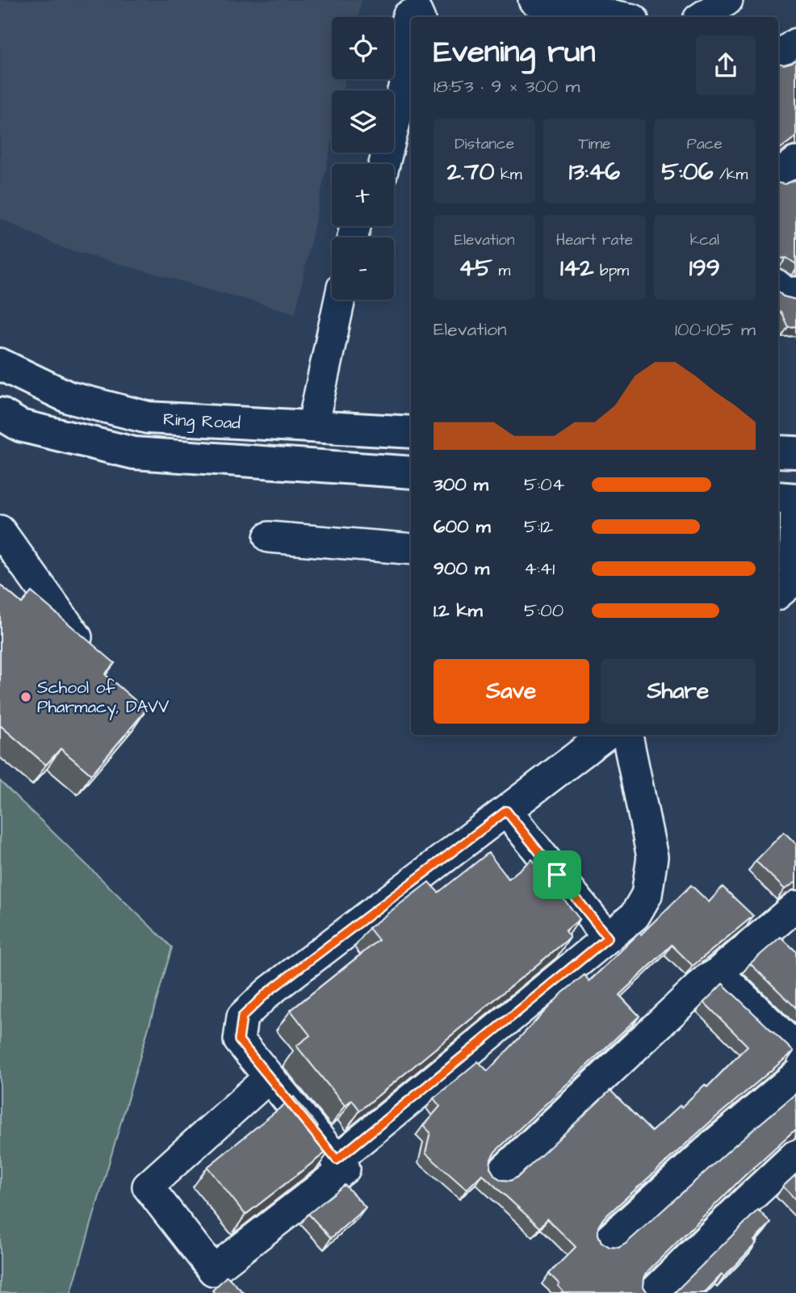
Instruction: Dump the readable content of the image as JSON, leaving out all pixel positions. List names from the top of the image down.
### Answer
{
  "streets": {
    "highway": ["Ring Road"]
  },
  "places": ["School of Pharmacy, DAVV"],
  "page": {
    "map_buttons": ["+", "−"],
    "heading": ["Evening run", "18:53 · 9 × 300 m"],
    "stats": [
      ["Distance", "2.70 km"],
      ["Time", "13:46"],
      ["Pace", "5:06 /km"],
      ["Elevation", "45 m"],
      ["Heart rate", "142 bpm"],
      ["kcal", "199"]
    ],
    "chart": ["Elevation", "100–105 m"],
    "list": [
      {
        "name": "300 m",
        "note": "5:04"
      },
      {
        "name": "600 m",
        "note": "5:12"
      },
      {
        "name": "900 m",
        "note": "4:41"
      },
      {
        "name": "1.2 km",
        "note": "5:00"
      }
    ],
    "buttons": ["Save", "Share"]
  }
}
